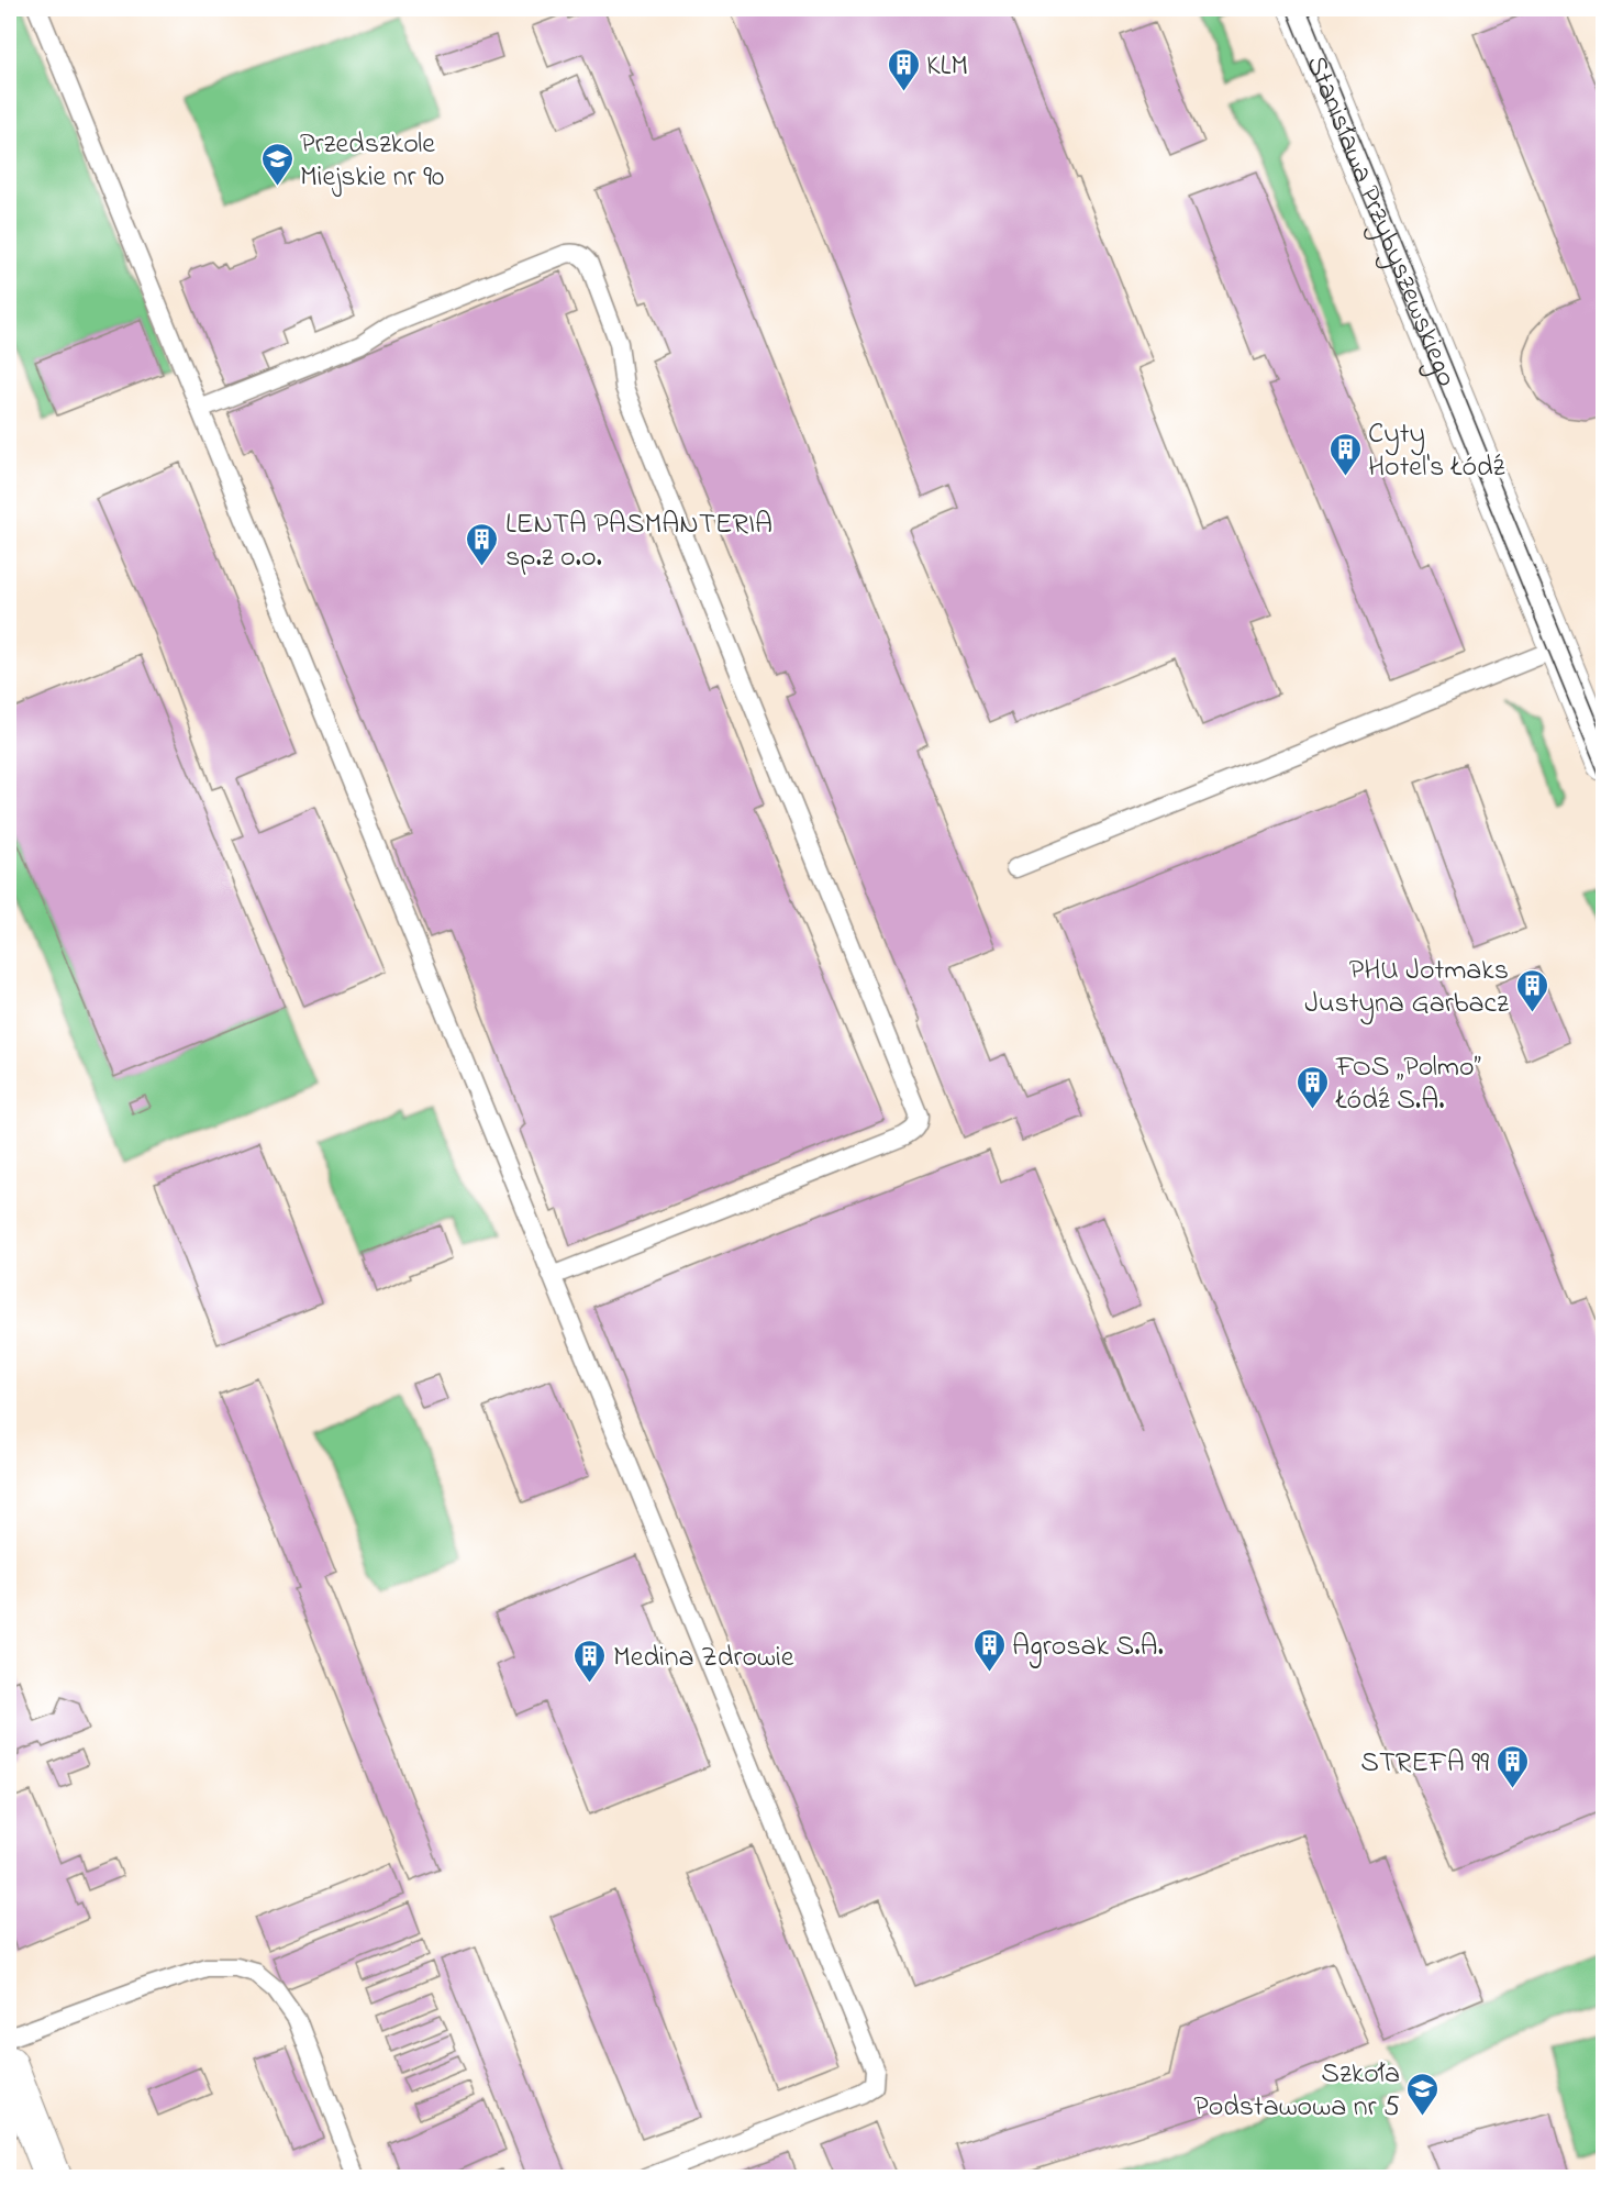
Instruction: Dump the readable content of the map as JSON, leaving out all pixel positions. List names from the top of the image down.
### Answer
{
  "streets": {
    "street": ["Stanisława Przybyszewskiego"]
  },
  "places": {
    "building": [
      "KLM",
      "Cyty Hotel's Łódź",
      "LENTA PASMANTERIA sp.z o.o.",
      "PHU Jotmaks Justyna Garbacz",
      "FOS „Polmo” Łódź S.A.",
      "Agrosak S.A.",
      "Medina Zdrowie",
      "STREFA 99"
    ],
    "school or university": ["Przedszkole Miejskie nr 90", "Szkoła Podstawowa nr 5"]
  }
}
